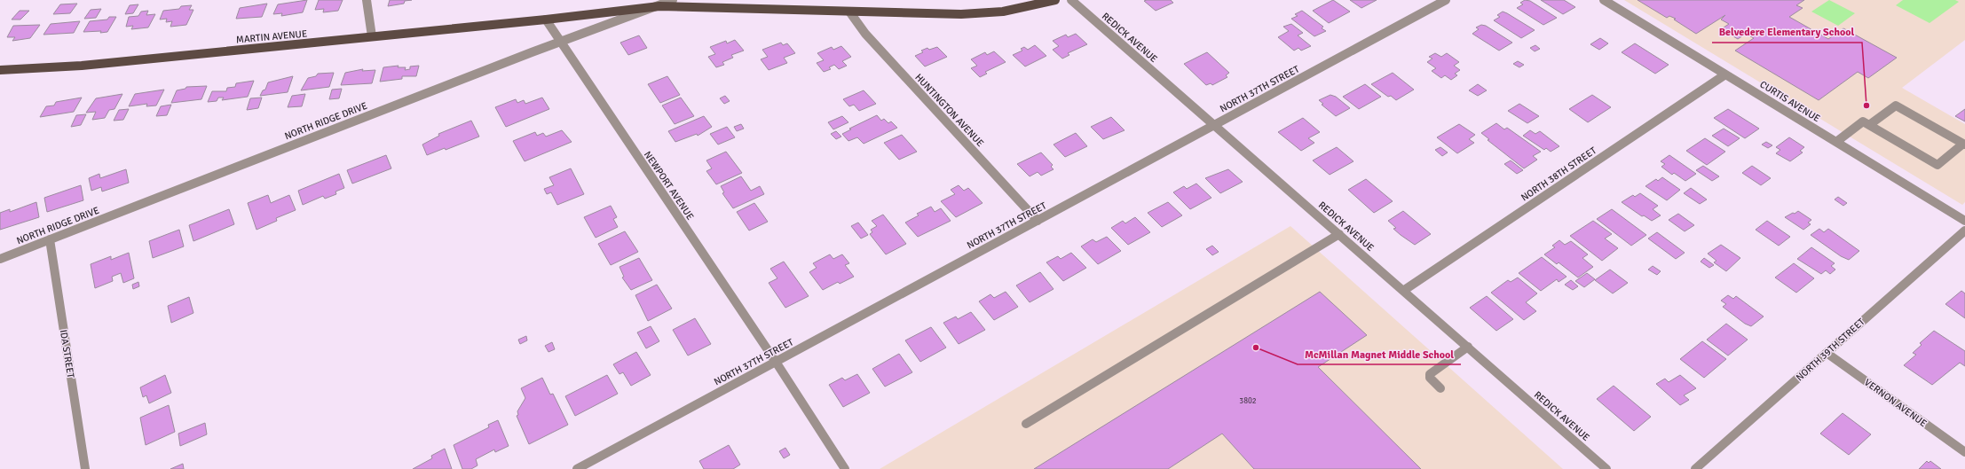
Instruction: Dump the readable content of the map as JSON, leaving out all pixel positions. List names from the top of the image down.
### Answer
{
  "streets": {
    "main road": ["MARTIN AVENUE"],
    "street": [
      "REDICK AVENUE",
      "NORTH 37TH STREET",
      "CURTIS AVENUE",
      "HUNTINGTON AVENUE",
      "NORTH RIDGE DRIVE",
      "NORTH 38TH STREET",
      "NEWPORT AVENUE",
      "NORTH 39TH STREET",
      "IDA STREET",
      "VERNON AVENUE"
    ]
  },
  "crossings": [
    ["MARTIN AVENUE", "NORTH RIDGE DRIVE"],
    ["MARTIN AVENUE", "NEWPORT AVENUE"],
    ["REDICK AVENUE", "NORTH 37TH STREET"],
    ["REDICK AVENUE", "NORTH 38TH STREET"],
    ["NORTH 37TH STREET", "HUNTINGTON AVENUE"],
    ["NORTH 37TH STREET", "NEWPORT AVENUE"],
    ["CURTIS AVENUE", "NORTH 38TH STREET"],
    ["NORTH RIDGE DRIVE", "NEWPORT AVENUE"],
    ["NORTH RIDGE DRIVE", "IDA STREET"],
    ["NORTH 39TH STREET", "VERNON AVENUE"]
  ],
  "places": ["Belvedere Elementary School", "McMillan Magnet Middle School"],
  "house_numbers": ["3802"]
}
